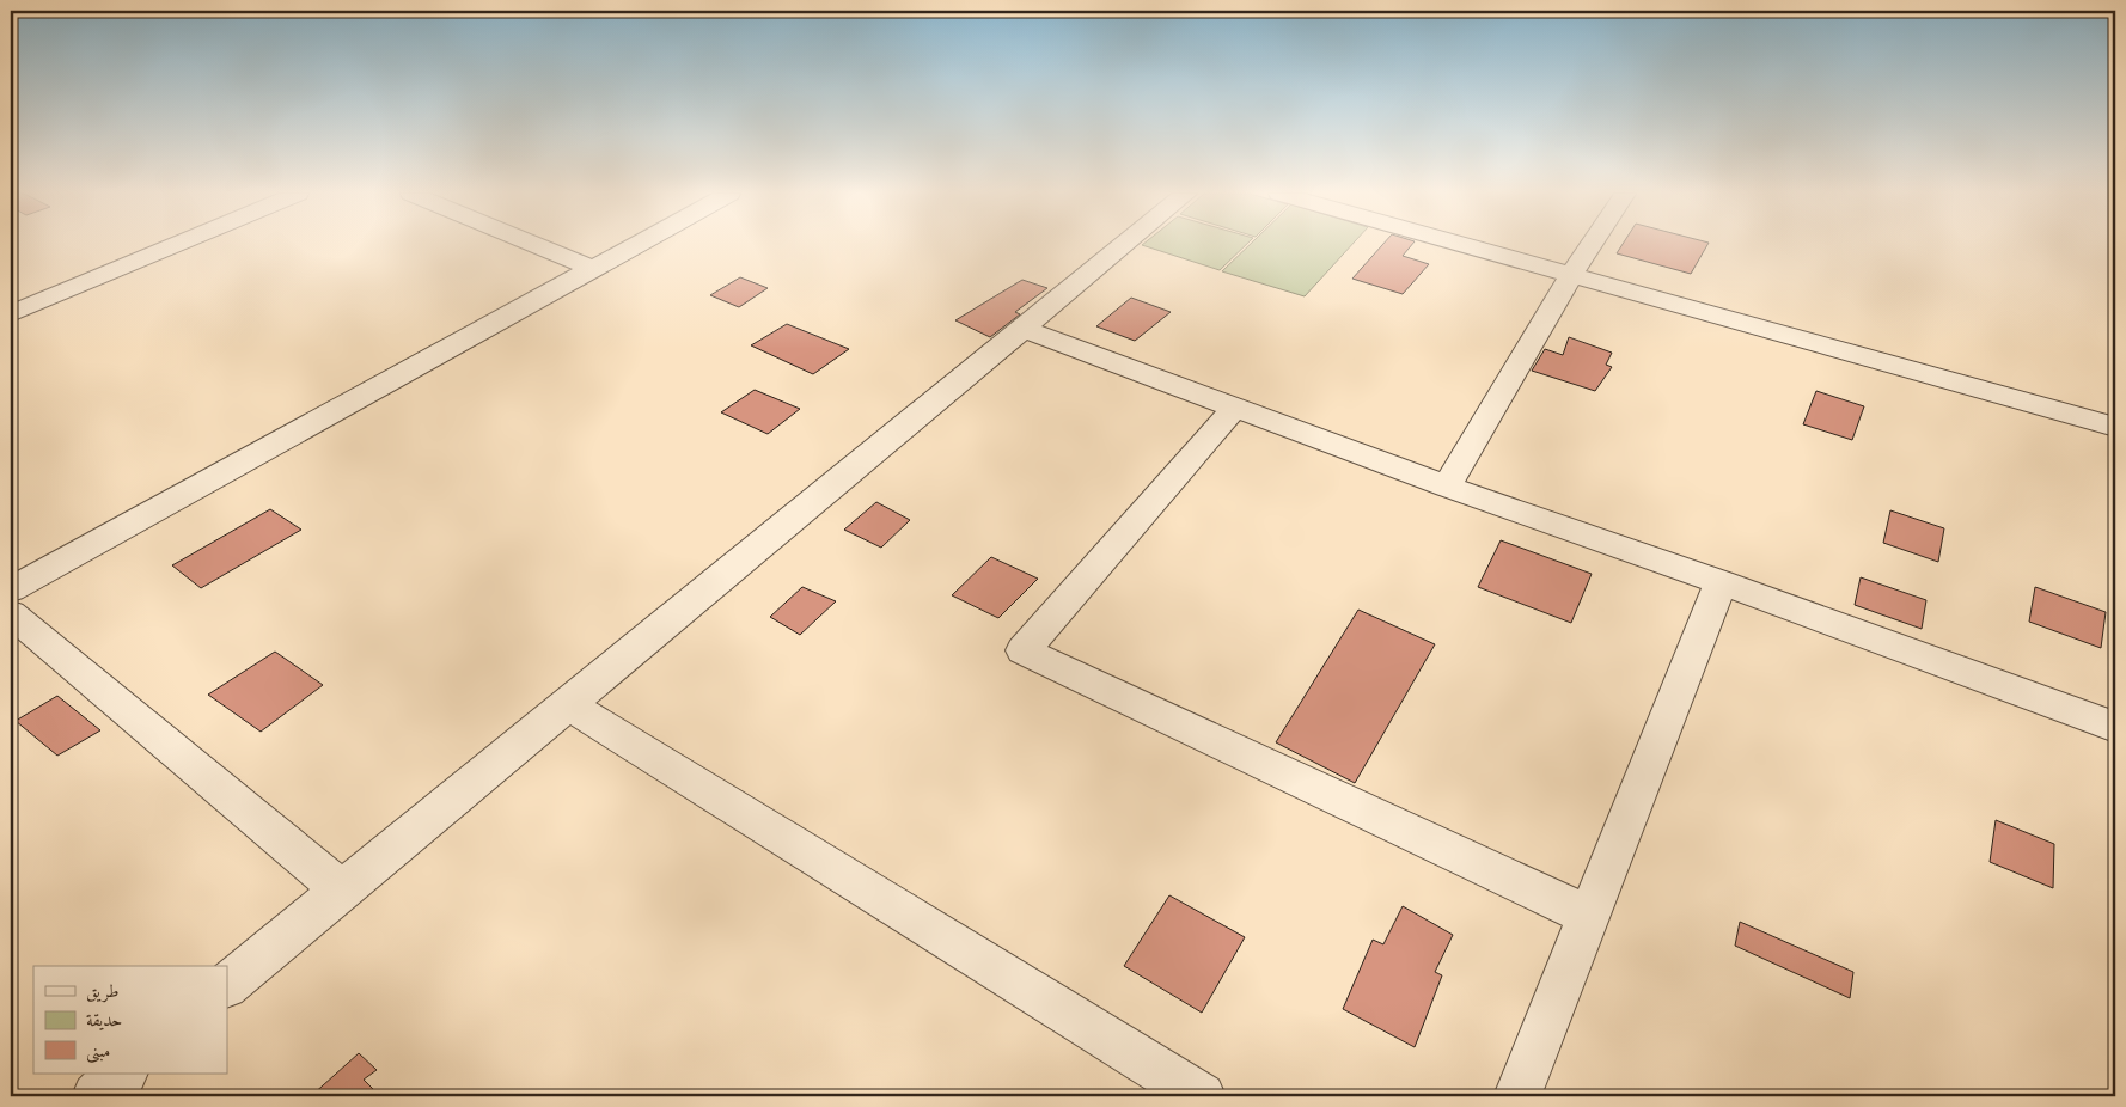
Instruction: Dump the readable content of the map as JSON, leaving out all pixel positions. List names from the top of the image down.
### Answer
{
  "legend": ["طريق", "حديقة", "مبنى"]
}
